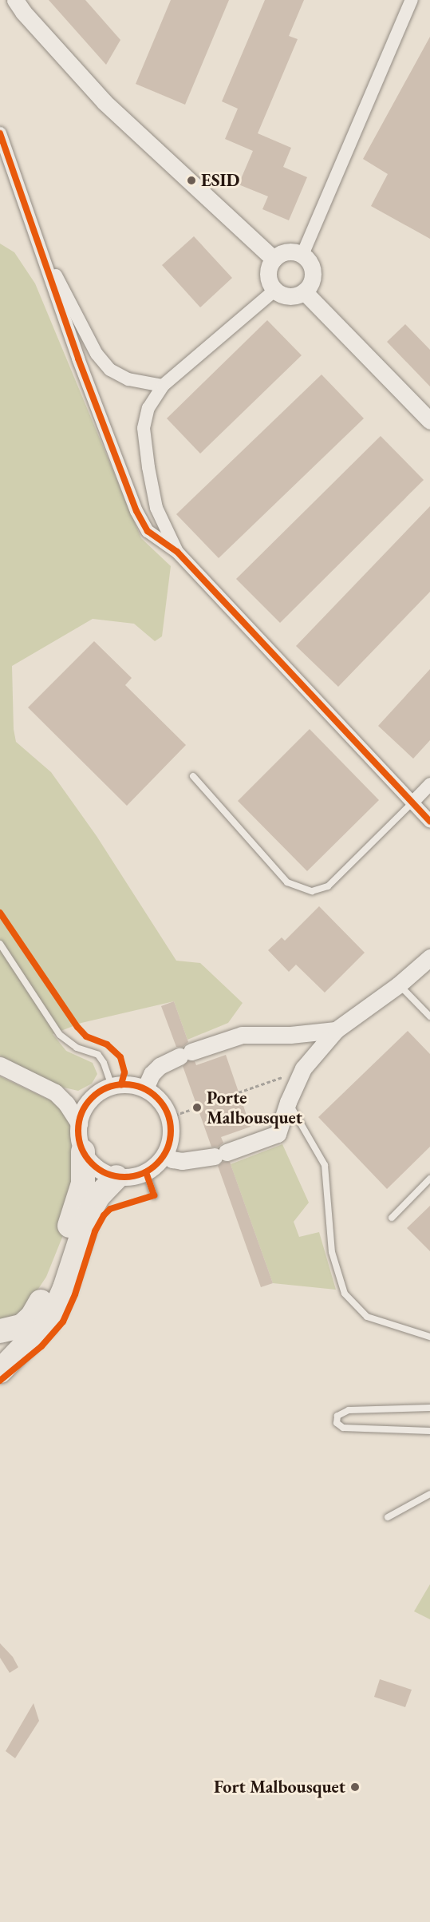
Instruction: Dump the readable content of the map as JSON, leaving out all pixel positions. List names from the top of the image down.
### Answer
{
  "places": ["ESID", "Porte Malbousquet", "Fort Malbousquet"]
}
